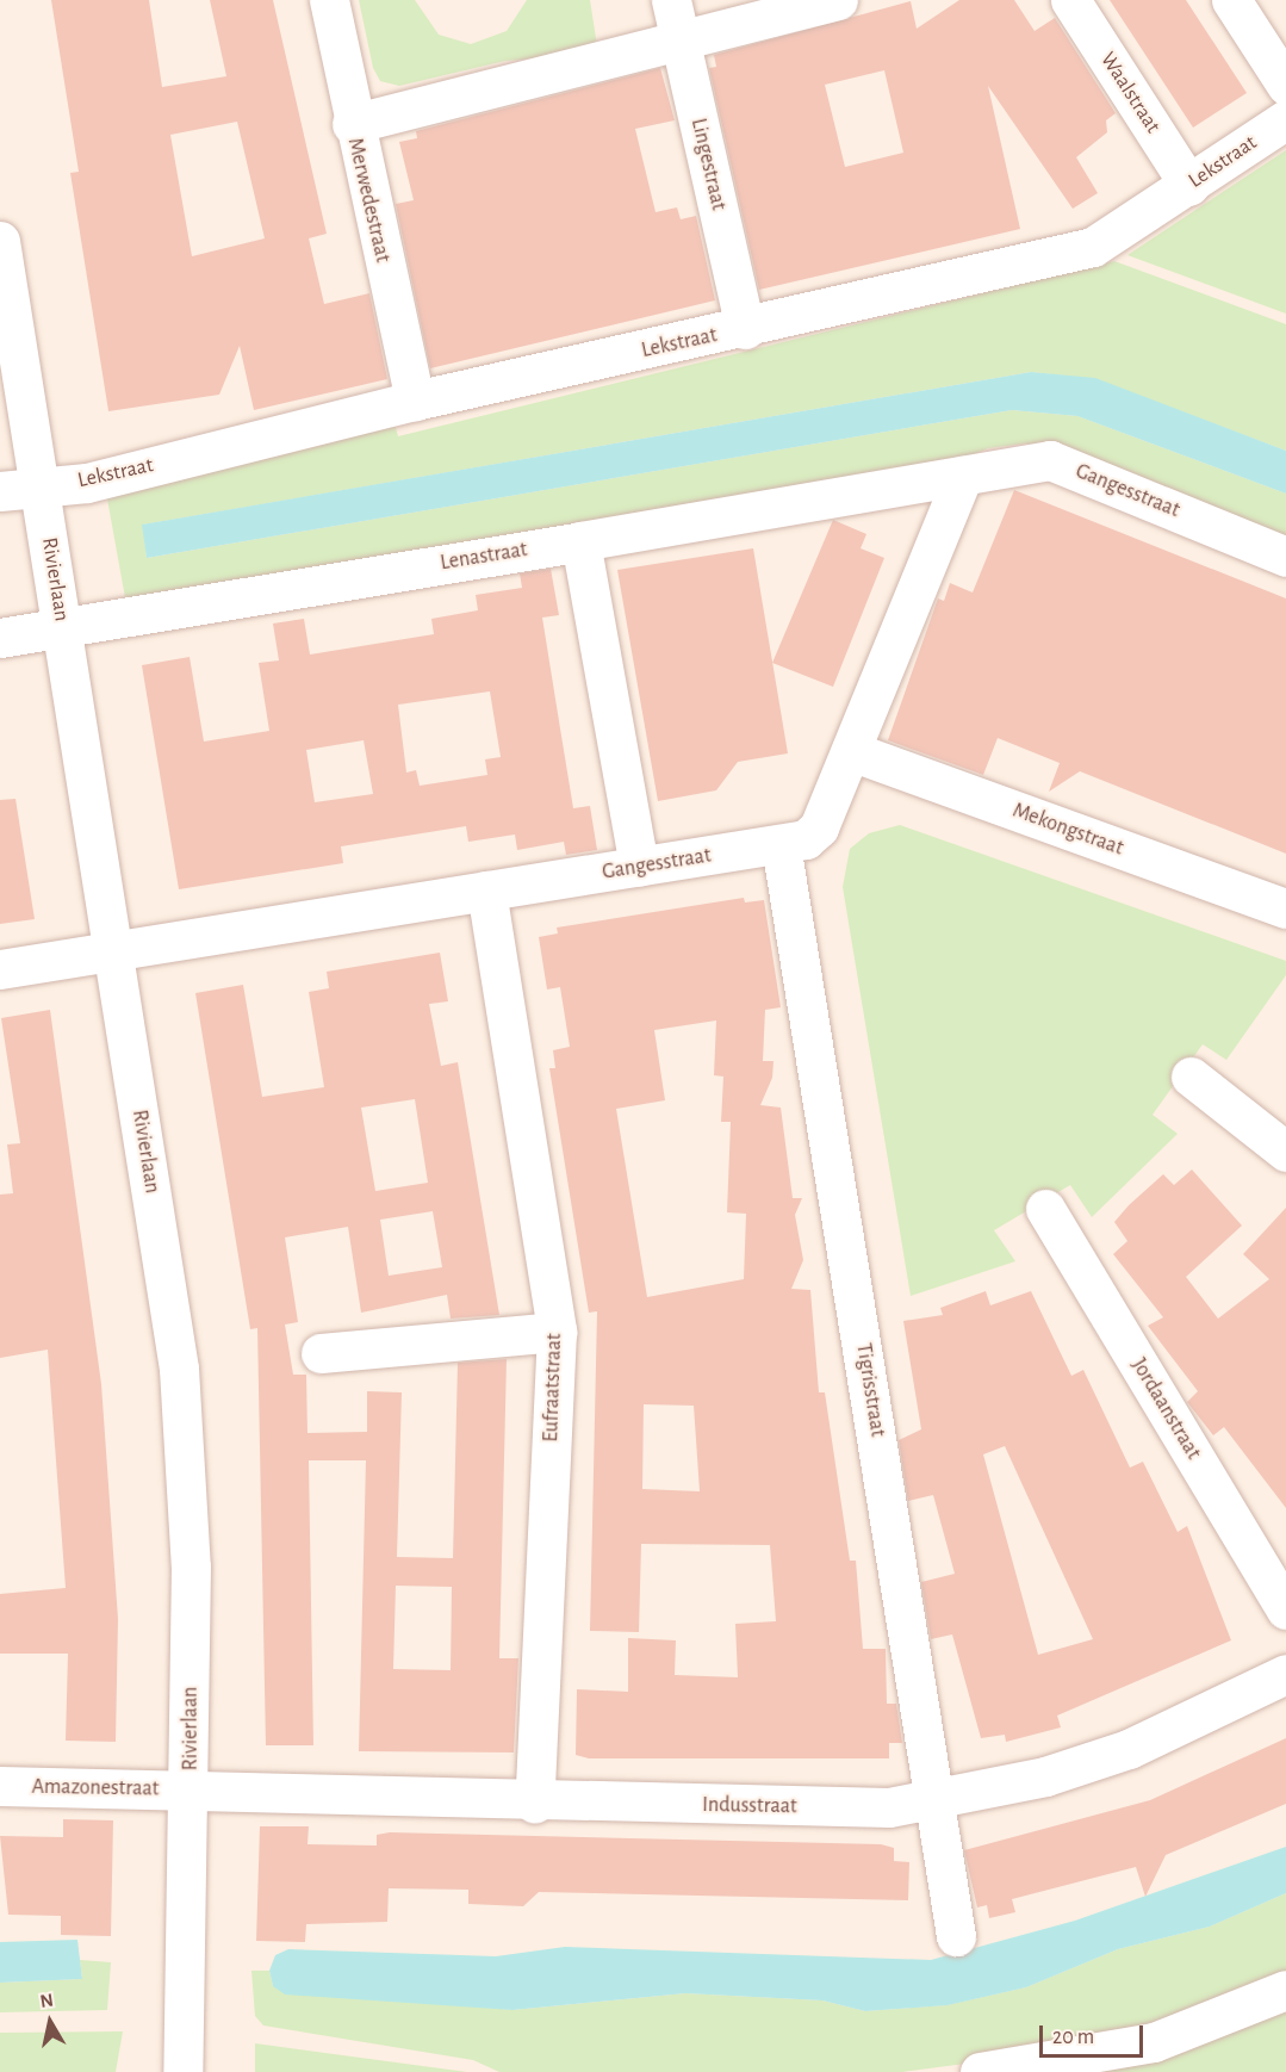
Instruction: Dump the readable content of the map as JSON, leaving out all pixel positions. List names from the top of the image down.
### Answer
{
  "streets": {
    "street": [
      "Waalstraat",
      "Lekstraat",
      "Lingestraat",
      "Merwedestraat",
      "Gangesstraat",
      "Lenastraat",
      "Rivierlaan",
      "Mekongstraat",
      "Eufraatstraat",
      "Tigrisstraat",
      "Jordaanstraat",
      "Amazonestraat",
      "Indusstraat"
    ]
  },
  "crossings": [
    ["Waalstraat", "Lekstraat"],
    ["Lekstraat", "Lingestraat"],
    ["Lekstraat", "Merwedestraat"],
    ["Lekstraat", "Rivierlaan"],
    ["Gangesstraat", "Lenastraat"],
    ["Gangesstraat", "Rivierlaan"],
    ["Gangesstraat", "Mekongstraat"],
    ["Gangesstraat", "Eufraatstraat"],
    ["Gangesstraat", "Tigrisstraat"],
    ["Lenastraat", "Rivierlaan"],
    ["Rivierlaan", "Amazonestraat"],
    ["Rivierlaan", "Indusstraat"],
    ["Eufraatstraat", "Indusstraat"],
    ["Tigrisstraat", "Indusstraat"],
    ["Amazonestraat", "Indusstraat"]
  ],
  "scale_bar": "20 m",
  "north": "top"
}
